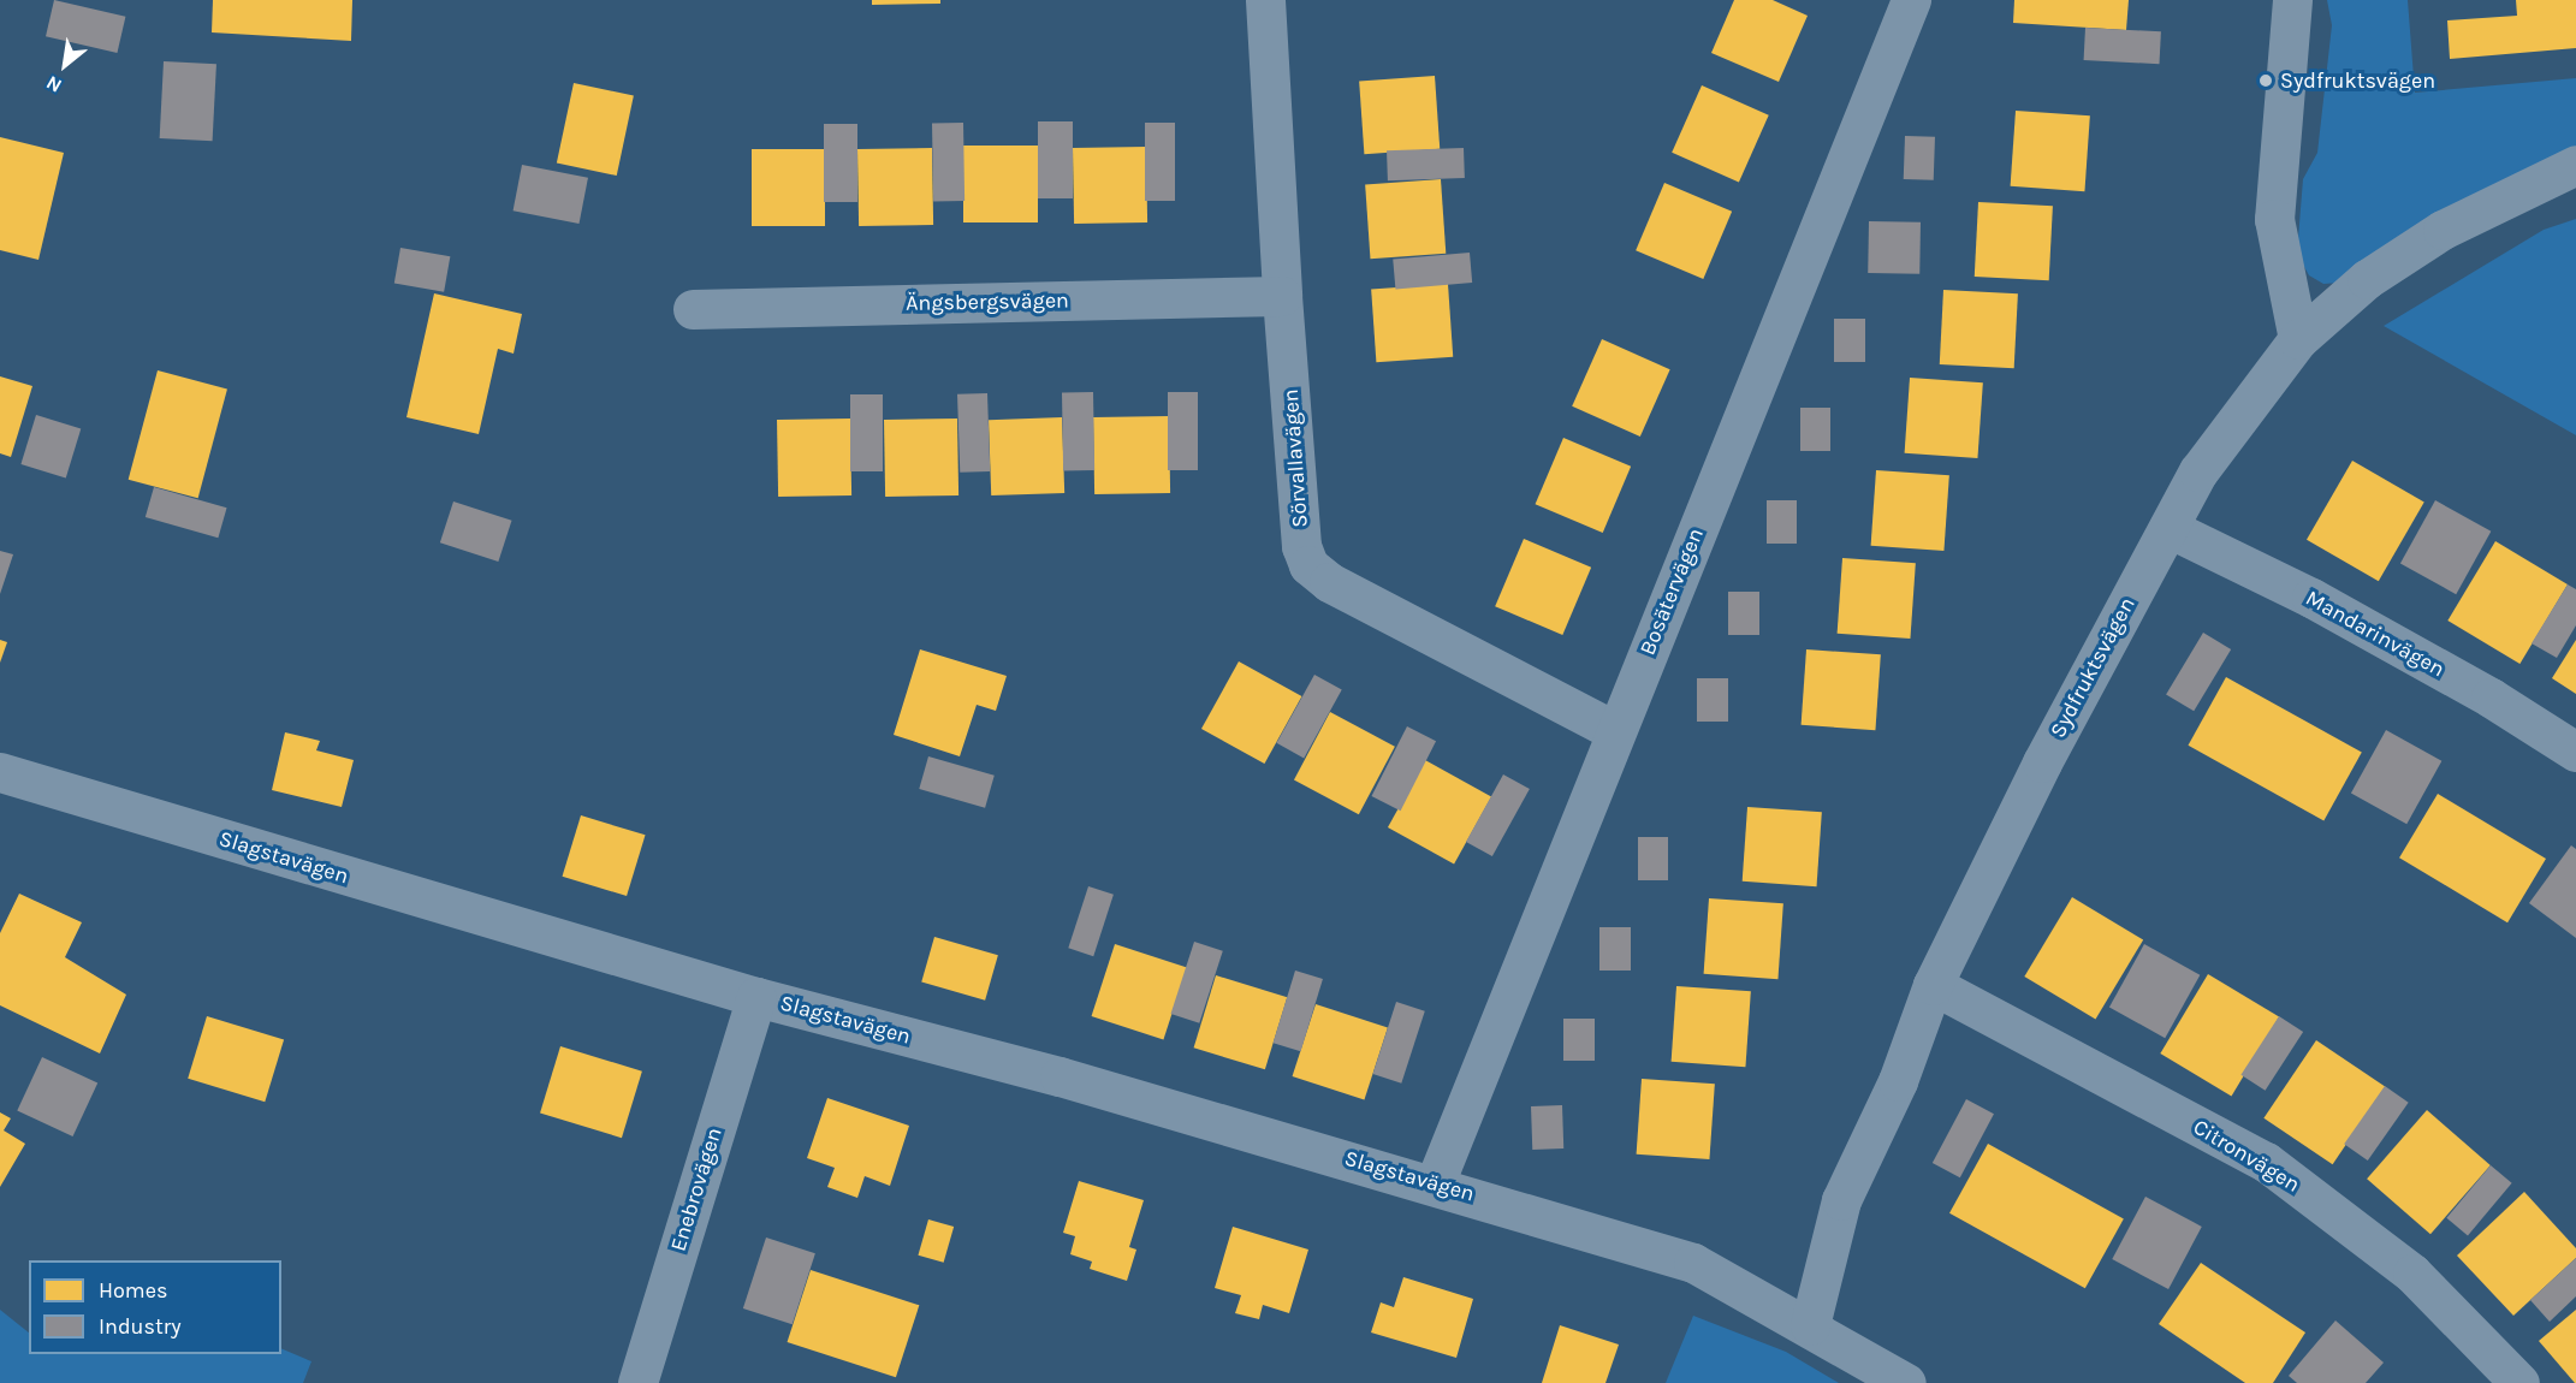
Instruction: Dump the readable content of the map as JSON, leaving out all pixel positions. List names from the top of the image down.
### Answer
{
  "streets": {
    "street": [
      "Ängsbergsvägen",
      "Sörvallavägen",
      "Bosätervägen",
      "Mandarinvägen",
      "Sydfruktsvägen",
      "Slagstavägen",
      "Citronvägen",
      "Enebrovägen"
    ]
  },
  "crossings": [
    ["Ängsbergsvägen", "Sörvallavägen"],
    ["Sörvallavägen", "Bosätervägen"],
    ["Bosätervägen", "Slagstavägen"],
    ["Mandarinvägen", "Sydfruktsvägen"],
    ["Sydfruktsvägen", "Slagstavägen"],
    ["Sydfruktsvägen", "Citronvägen"],
    ["Slagstavägen", "Enebrovägen"]
  ],
  "places": ["Sydfruktsvägen"],
  "legend": ["Homes", "Industry"],
  "north": "bottom left"
}
